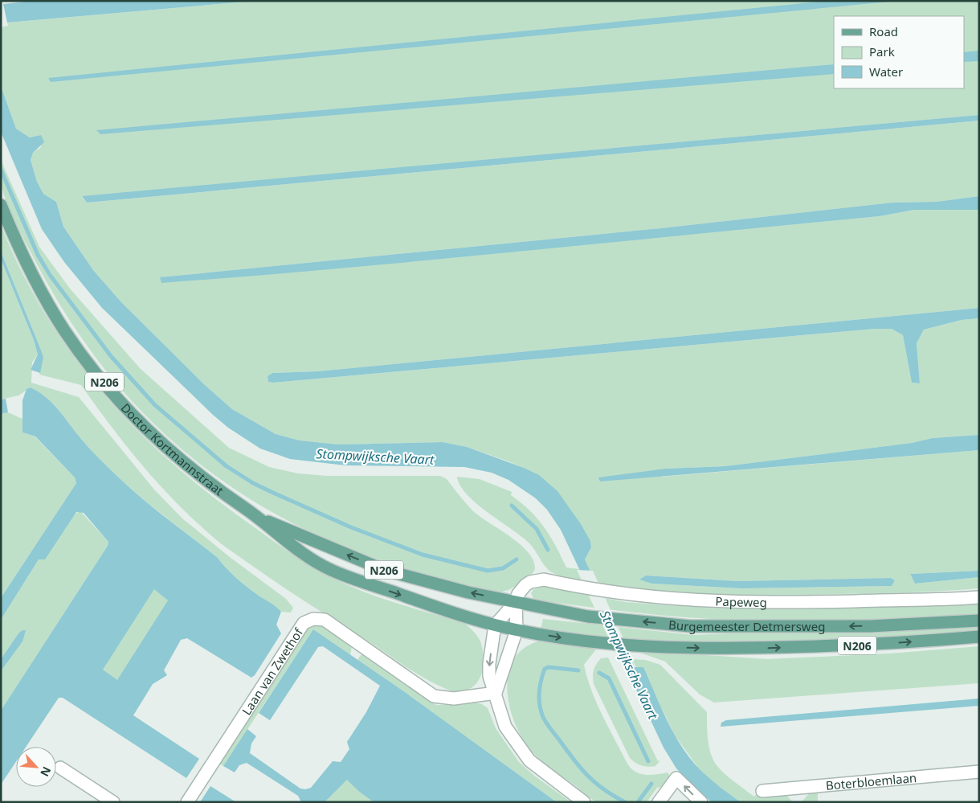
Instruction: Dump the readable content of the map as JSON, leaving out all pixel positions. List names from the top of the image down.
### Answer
{
  "streets": {
    "main road": ["N206", "Doctor Kortmannstraat", "Burgemeester Detmersweg"],
    "street": ["Papeweg", "Laan van Zwethof", "Boterbloemlaan"]
  },
  "crossings": [
    ["Doctor Kortmannstraat", "Papeweg"],
    ["Doctor Kortmannstraat", "Burgemeester Detmersweg"],
    ["Papeweg", "Burgemeester Detmersweg"]
  ],
  "water": ["Stompwijksche Vaart"],
  "legend": ["Road", "Park", "Water"],
  "north": "bottom right"
}
